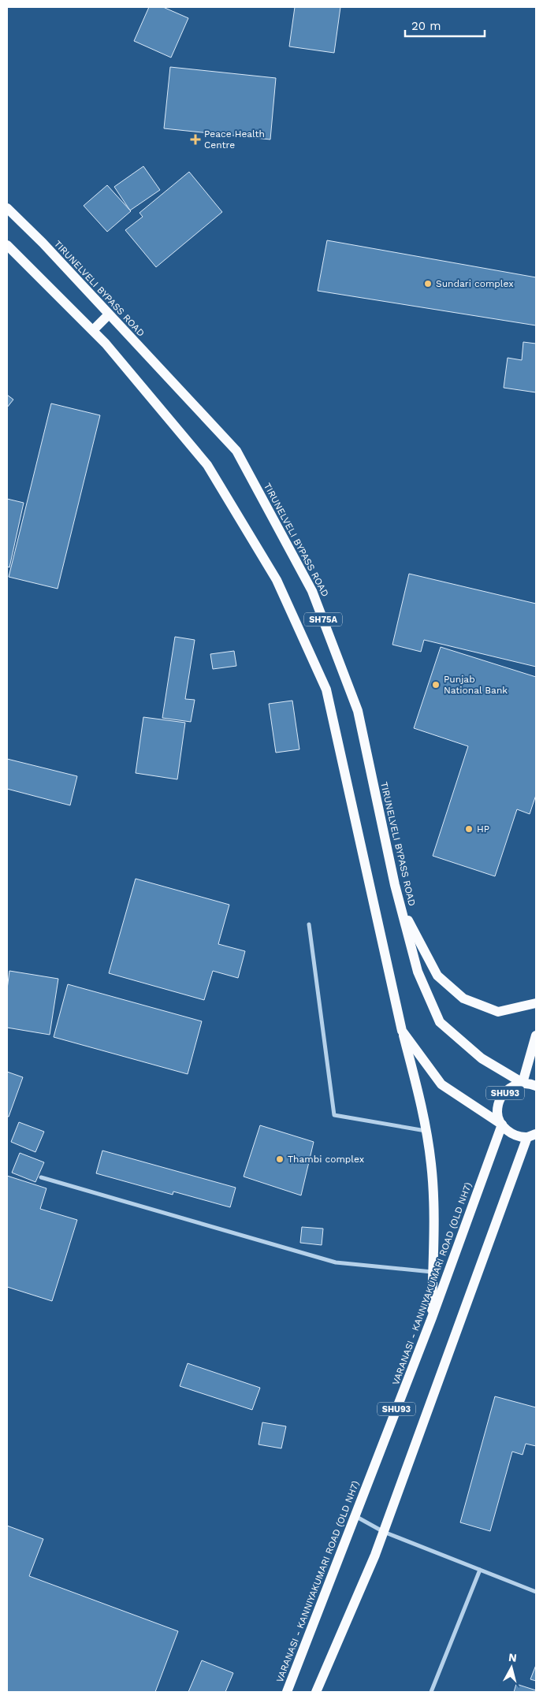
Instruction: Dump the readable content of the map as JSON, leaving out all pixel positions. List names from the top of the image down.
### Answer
{
  "streets": {
    "main road": [
      "TIRUNELVELI BYPASS ROAD",
      "SH75A",
      "SHU93",
      "VARANASI - KANNIYAKUMARI ROAD (OLD NH7)"
    ]
  },
  "crossings": [
    ["TIRUNELVELI BYPASS ROAD", "SHU93"],
    ["SH75A", "SHU93"],
    ["SH75A", "VARANASI - KANNIYAKUMARI ROAD (OLD NH7)"],
    ["SHU93", "VARANASI - KANNIYAKUMARI ROAD (OLD NH7)"]
  ],
  "places": {
    "health": ["Peace Health Centre"],
    "other": [
      "Sundari complex",
      "Punjab National Bank",
      "HP",
      "Thambi complex"
    ]
  },
  "scale_bar": "20 m",
  "north": "top"
}
